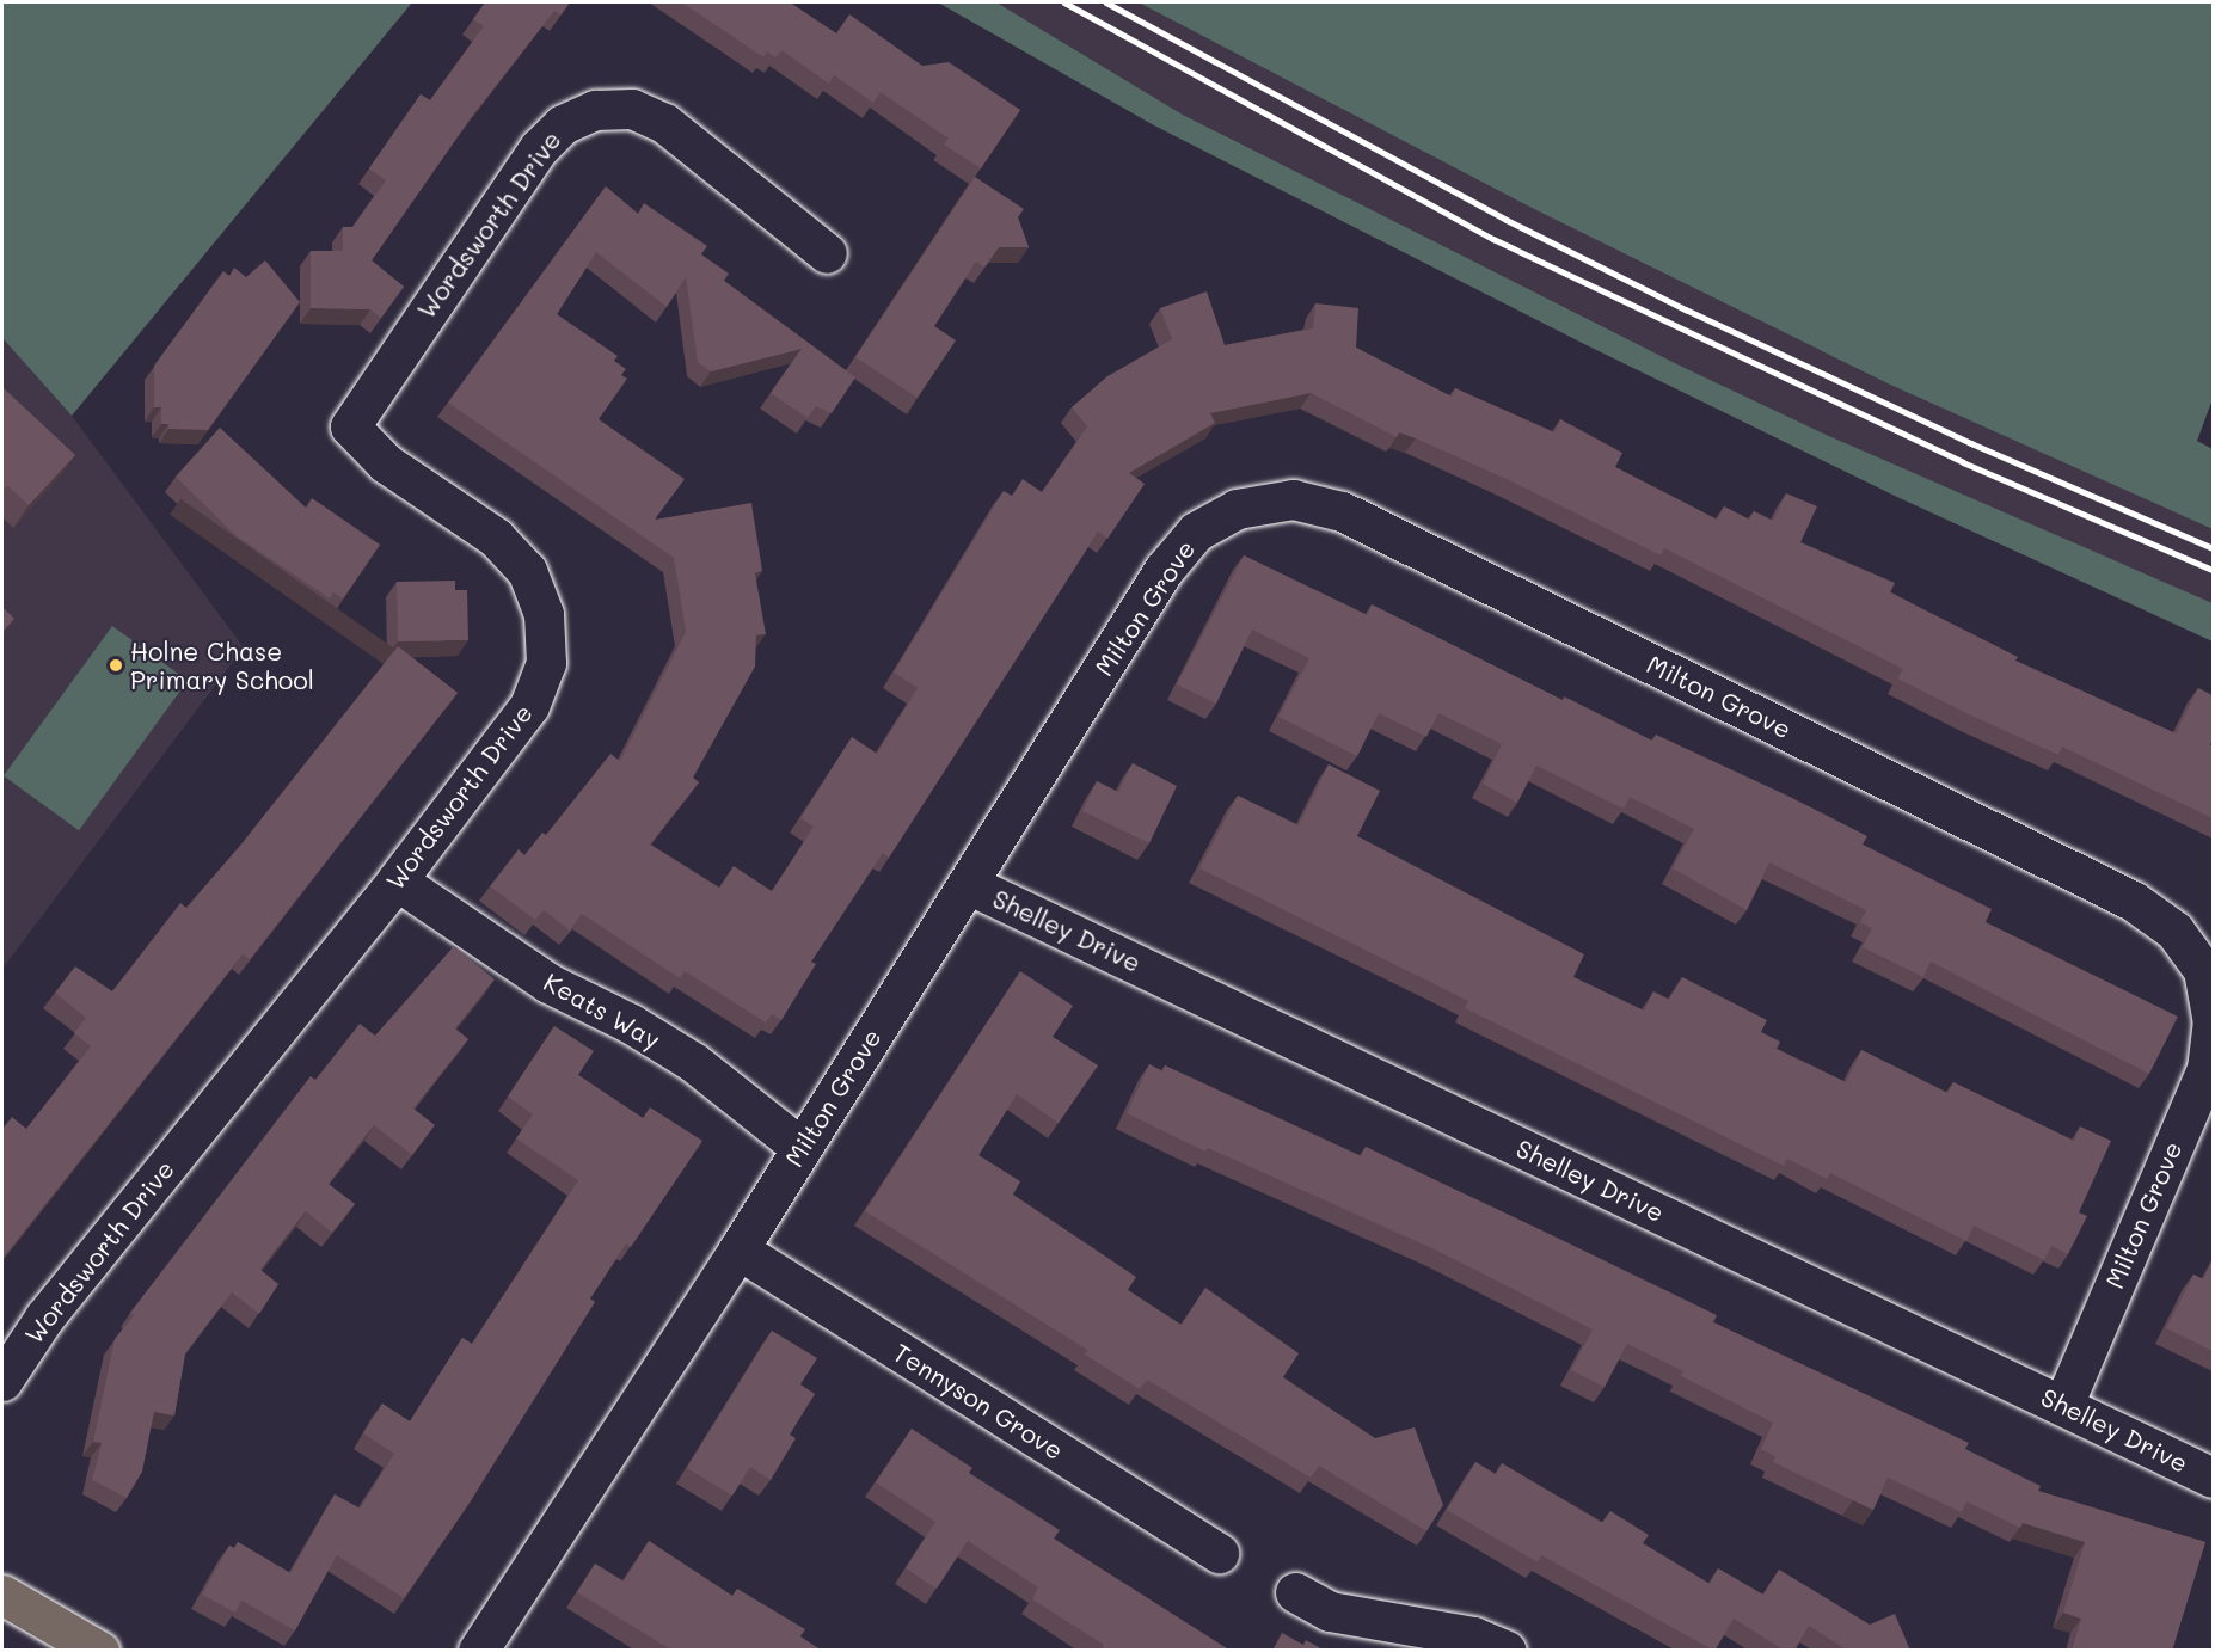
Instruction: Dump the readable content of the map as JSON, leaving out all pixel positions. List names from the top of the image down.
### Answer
{
  "streets": {
    "street": [
      "Wordsworth Drive",
      "Milton Grove",
      "Shelley Drive",
      "Keats Way",
      "Tennyson Grove"
    ]
  },
  "crossings": [
    ["Wordsworth Drive", "Keats Way"],
    ["Milton Grove", "Shelley Drive"],
    ["Milton Grove", "Keats Way"],
    ["Milton Grove", "Tennyson Grove"]
  ],
  "places": ["Holne Chase Primary School"]
}
